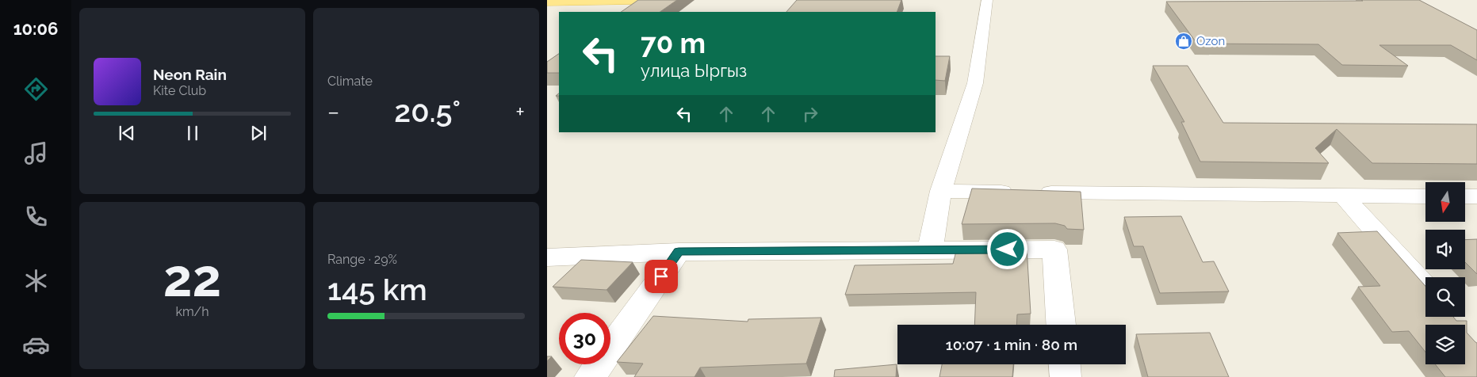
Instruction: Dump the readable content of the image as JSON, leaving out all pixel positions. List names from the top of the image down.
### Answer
{
  "places": {
    "shop": ["Ozon"]
  },
  "north": "bottom",
  "page": {
    "tabs": "10:06",
    "tile": [
      "Climate",
      ["22", "km/h"],
      ["Range · 29%", "145 km"]
    ],
    "turn": ["70 m", "улица Ыргыз"],
    "song": ["Neon Rain", "Kite Club"],
    "heat": ["−", "20.5°", "+"],
    "limit": "30",
    "trip": "10:07 · 1 min · 80 m"
  }
}
